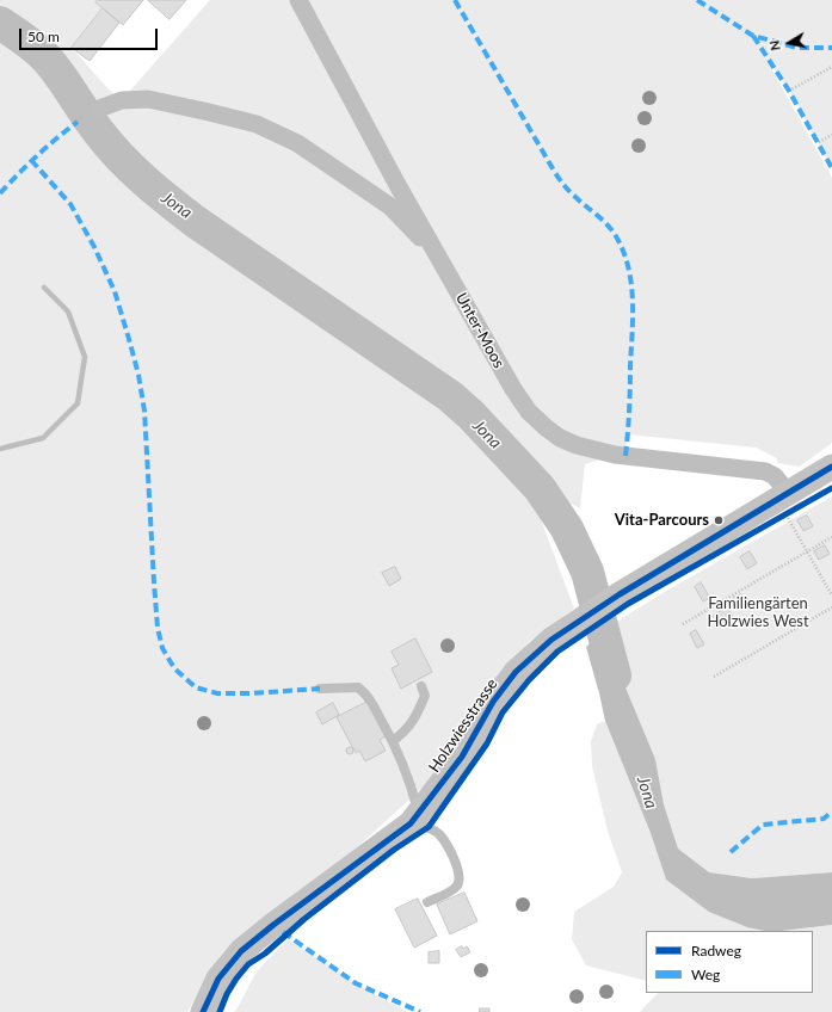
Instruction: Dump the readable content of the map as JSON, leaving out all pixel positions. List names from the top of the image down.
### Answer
{
  "streets": {
    "street": ["Unter-Moos", "Holzwiesstrasse"]
  },
  "crossings": [
    ["Unter-Moos", "Holzwiesstrasse"]
  ],
  "water": ["Jona"],
  "parks": ["Familiengärten Holzwies West"],
  "places": ["Vita-Parcours"],
  "legend": ["Radweg", "Weg"],
  "scale_bar": "50 m",
  "north": "left"
}
